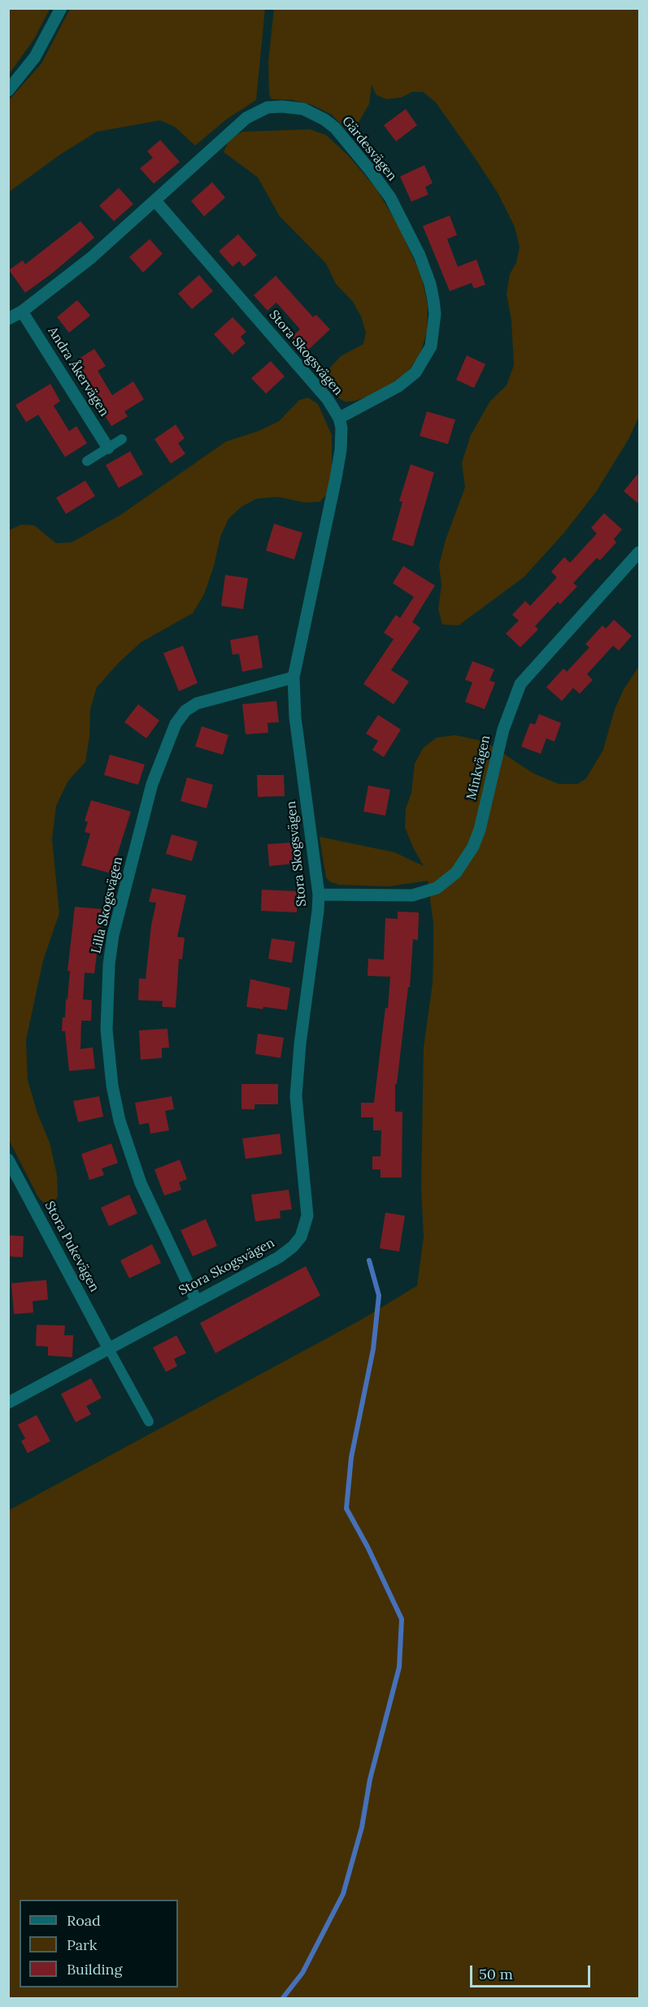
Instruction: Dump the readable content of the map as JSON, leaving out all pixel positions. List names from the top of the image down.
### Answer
{
  "streets": {
    "street": [
      "Gärdesvägen",
      "Stora Skogsvägen",
      "Andra Åkervägen",
      "Minkvägen",
      "Lilla Skogsvägen",
      "Stora Pukevägen"
    ]
  },
  "crossings": [
    ["Gärdesvägen", "Stora Skogsvägen"],
    ["Gärdesvägen", "Andra Åkervägen"],
    ["Stora Skogsvägen", "Minkvägen"],
    ["Stora Skogsvägen", "Lilla Skogsvägen"],
    ["Stora Skogsvägen", "Stora Pukevägen"]
  ],
  "legend": ["Road", "Park", "Building"],
  "scale_bar": "50 m"
}
